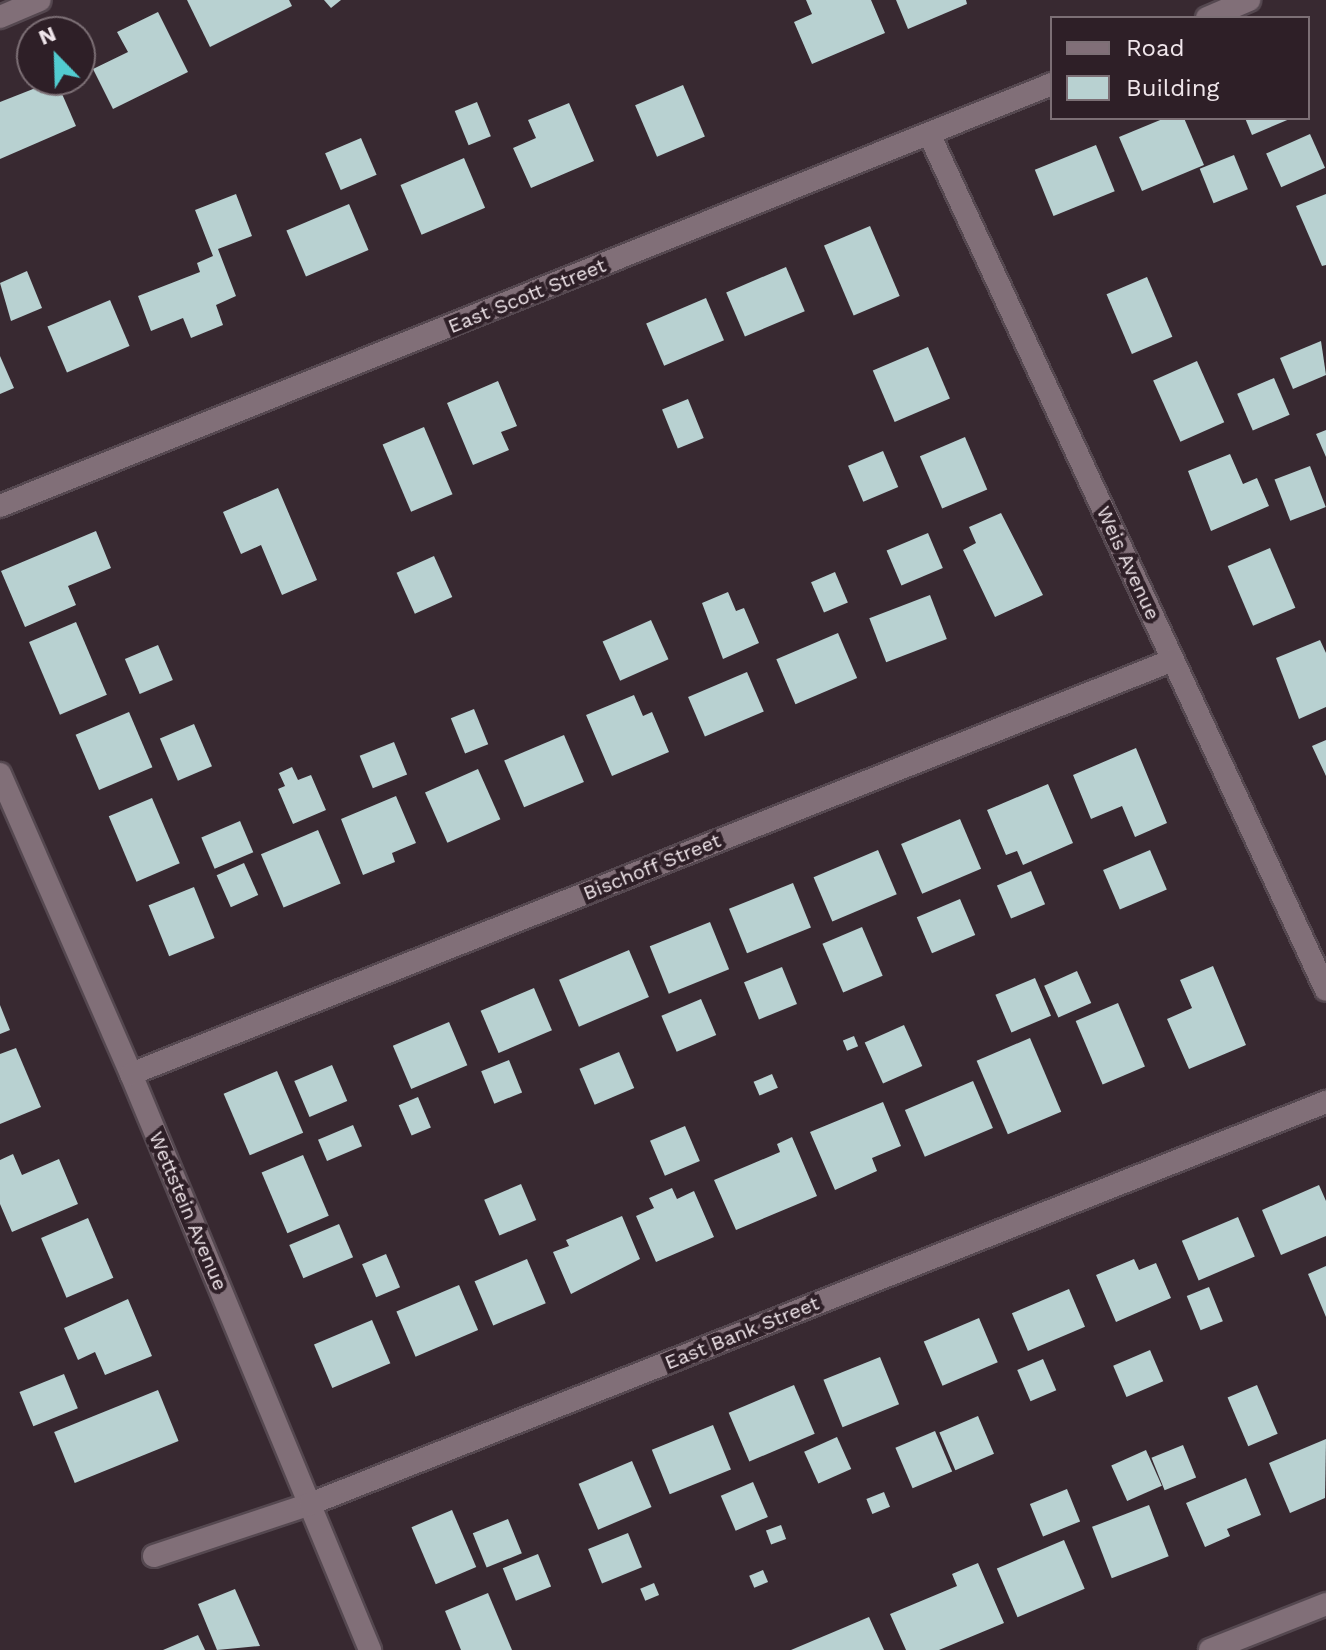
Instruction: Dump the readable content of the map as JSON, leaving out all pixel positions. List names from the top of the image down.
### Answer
{
  "streets": {
    "street": [
      "East Scott Street",
      "Weis Avenue",
      "Bischoff Street",
      "Wettstein Avenue",
      "East Bank Street"
    ]
  },
  "crossings": [
    ["East Scott Street", "Weis Avenue"],
    ["Weis Avenue", "Bischoff Street"],
    ["Bischoff Street", "Wettstein Avenue"],
    ["Wettstein Avenue", "East Bank Street"]
  ],
  "legend": ["Road", "Building"],
  "north": "top left"
}
